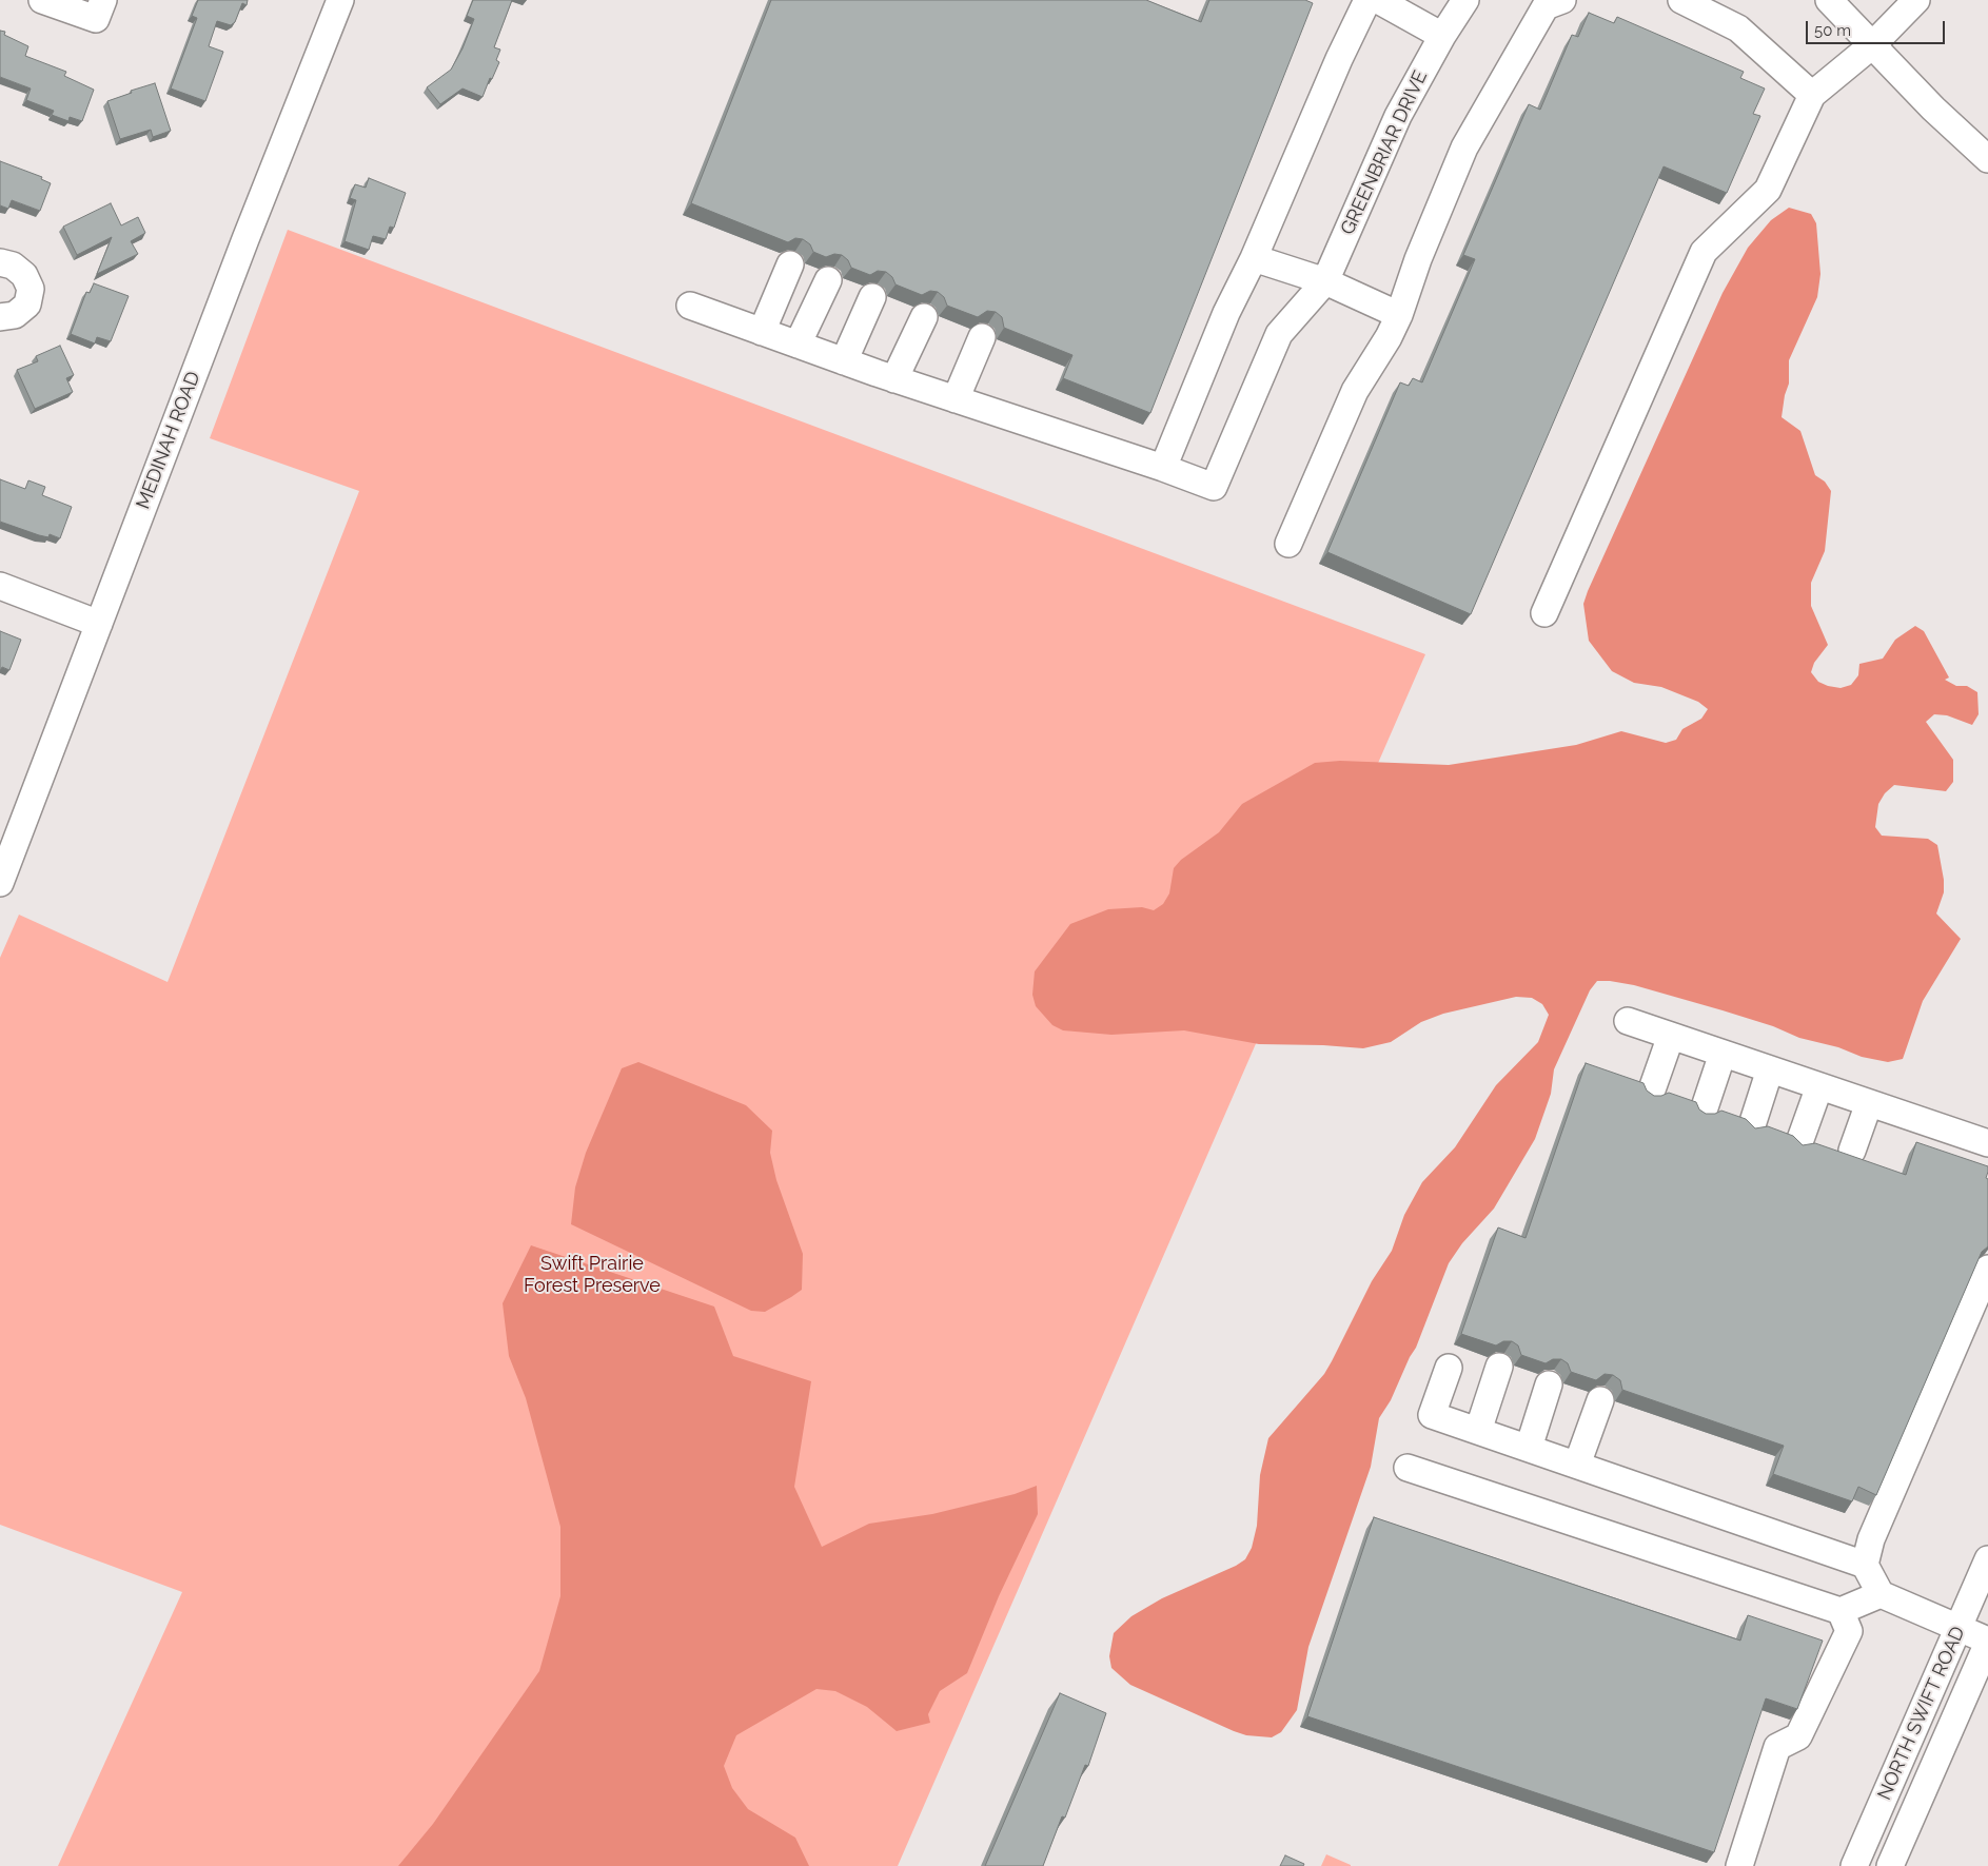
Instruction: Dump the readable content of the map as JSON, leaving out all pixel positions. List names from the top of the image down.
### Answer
{
  "streets": {
    "street": ["GREENBRIAR DRIVE", "MEDINAH ROAD", "NORTH SWIFT ROAD"]
  },
  "parks": ["Swift Prairie Forest Preserve"],
  "scale_bar": "50 m"
}
